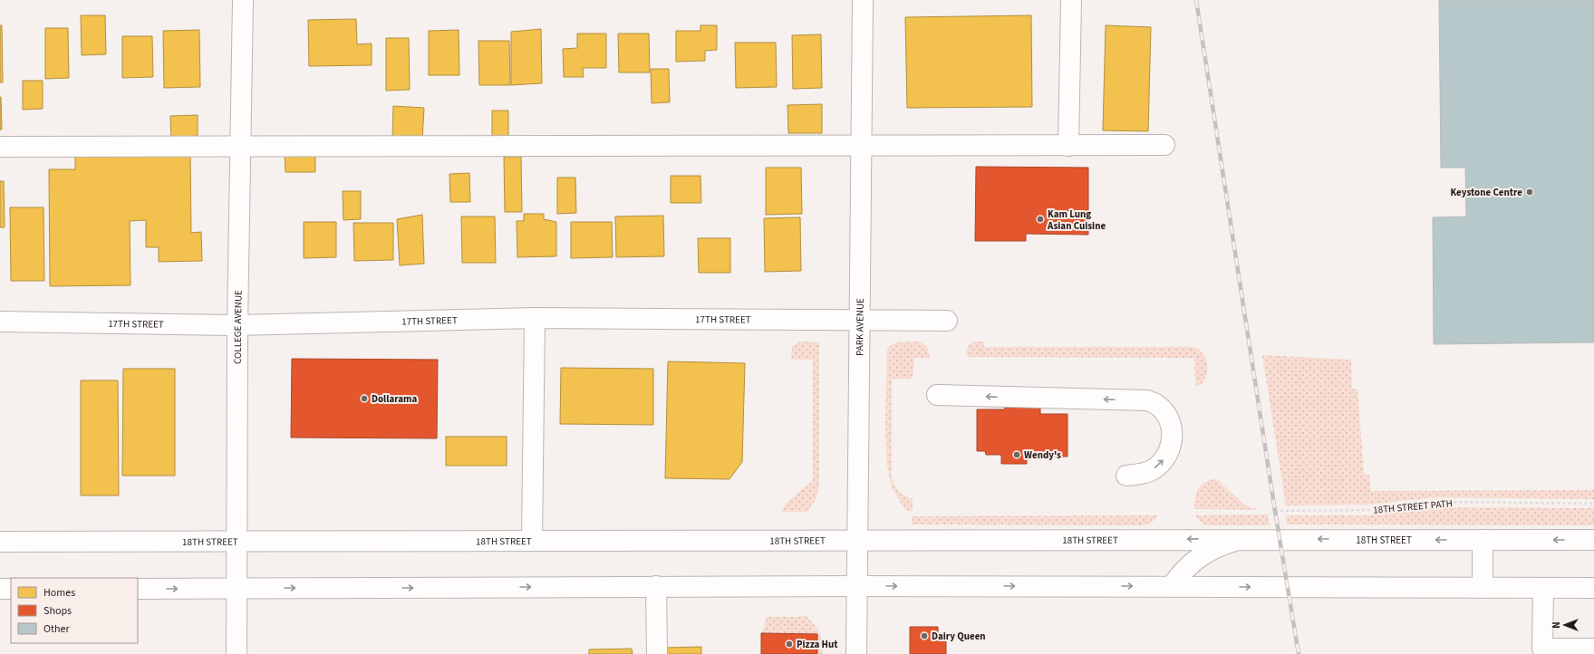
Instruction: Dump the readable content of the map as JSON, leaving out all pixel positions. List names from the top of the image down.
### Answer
{
  "streets": {
    "main road": [
      "17TH STREET",
      "COLLEGE AVENUE",
      "PARK AVENUE",
      "18TH STREET"
    ],
    "path": ["18TH STREET PATH"]
  },
  "crossings": [
    ["17TH STREET", "COLLEGE AVENUE"],
    ["17TH STREET", "PARK AVENUE"],
    ["COLLEGE AVENUE", "18TH STREET"],
    ["PARK AVENUE", "18TH STREET"]
  ],
  "places": [
    "Keystone Centre",
    "Kam Lung Asian Cuisine",
    "Dollarama",
    "Wendy's",
    "Dairy Queen",
    "Pizza Hut"
  ],
  "legend": ["Homes", "Shops", "Other"],
  "north": "left"
}
